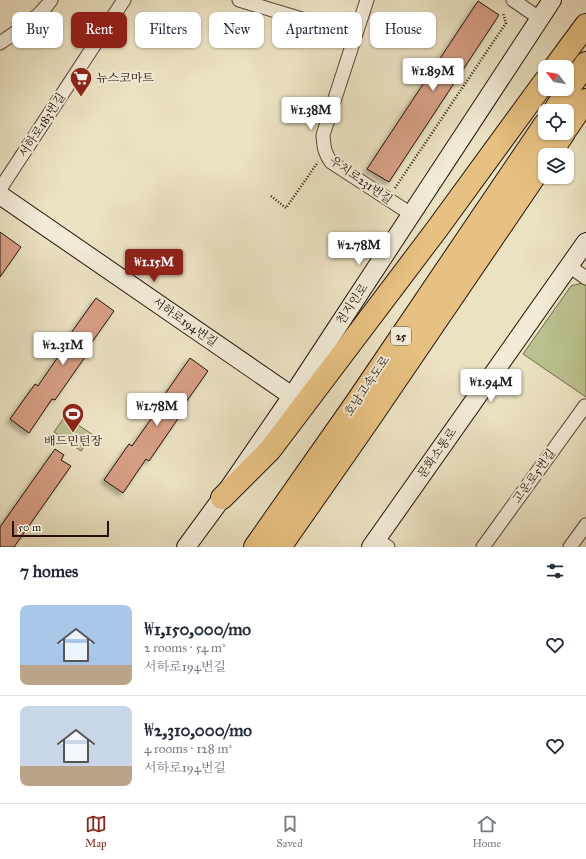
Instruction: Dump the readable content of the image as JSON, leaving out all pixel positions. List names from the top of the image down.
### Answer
{
  "streets": {
    "highway": ["25", "호남고속도로"],
    "street": [
      "서하로183번길",
      "우치로231번길",
      "천지인로",
      "서하로194번길",
      "문화소통로",
      "고운로5번길"
    ]
  },
  "crossings": [
    ["우치로231번길", "천지인로"],
    ["천지인로", "서하로194번길"]
  ],
  "places": {
    "supermarket": ["뉴스코마트"],
    "sports": ["배드민턴장"]
  },
  "scale_bar": "50 m",
  "north": "top left",
  "page": {
    "chip": [
      "Buy",
      "Rent",
      "Filters",
      "New",
      "Apartment",
      "House"
    ],
    "price": [
      "₩1.89M",
      "₩1.38M",
      "₩2.78M",
      "₩1.15M",
      "₩2.31M",
      "₩1.94M",
      "₩1.78M"
    ],
    "scale": "50 m",
    "heading": "7 homes",
    "list": [
      {
        "name": "₩1,150,000/mo",
        "note": "2 rooms · 54 m² · 서하로194번길"
      },
      {
        "name": "₩2,310,000/mo",
        "note": "4 rooms · 128 m² · 서하로194번길"
      }
    ],
    "tabs": ["Map", "Saved", "Home"]
  }
}
